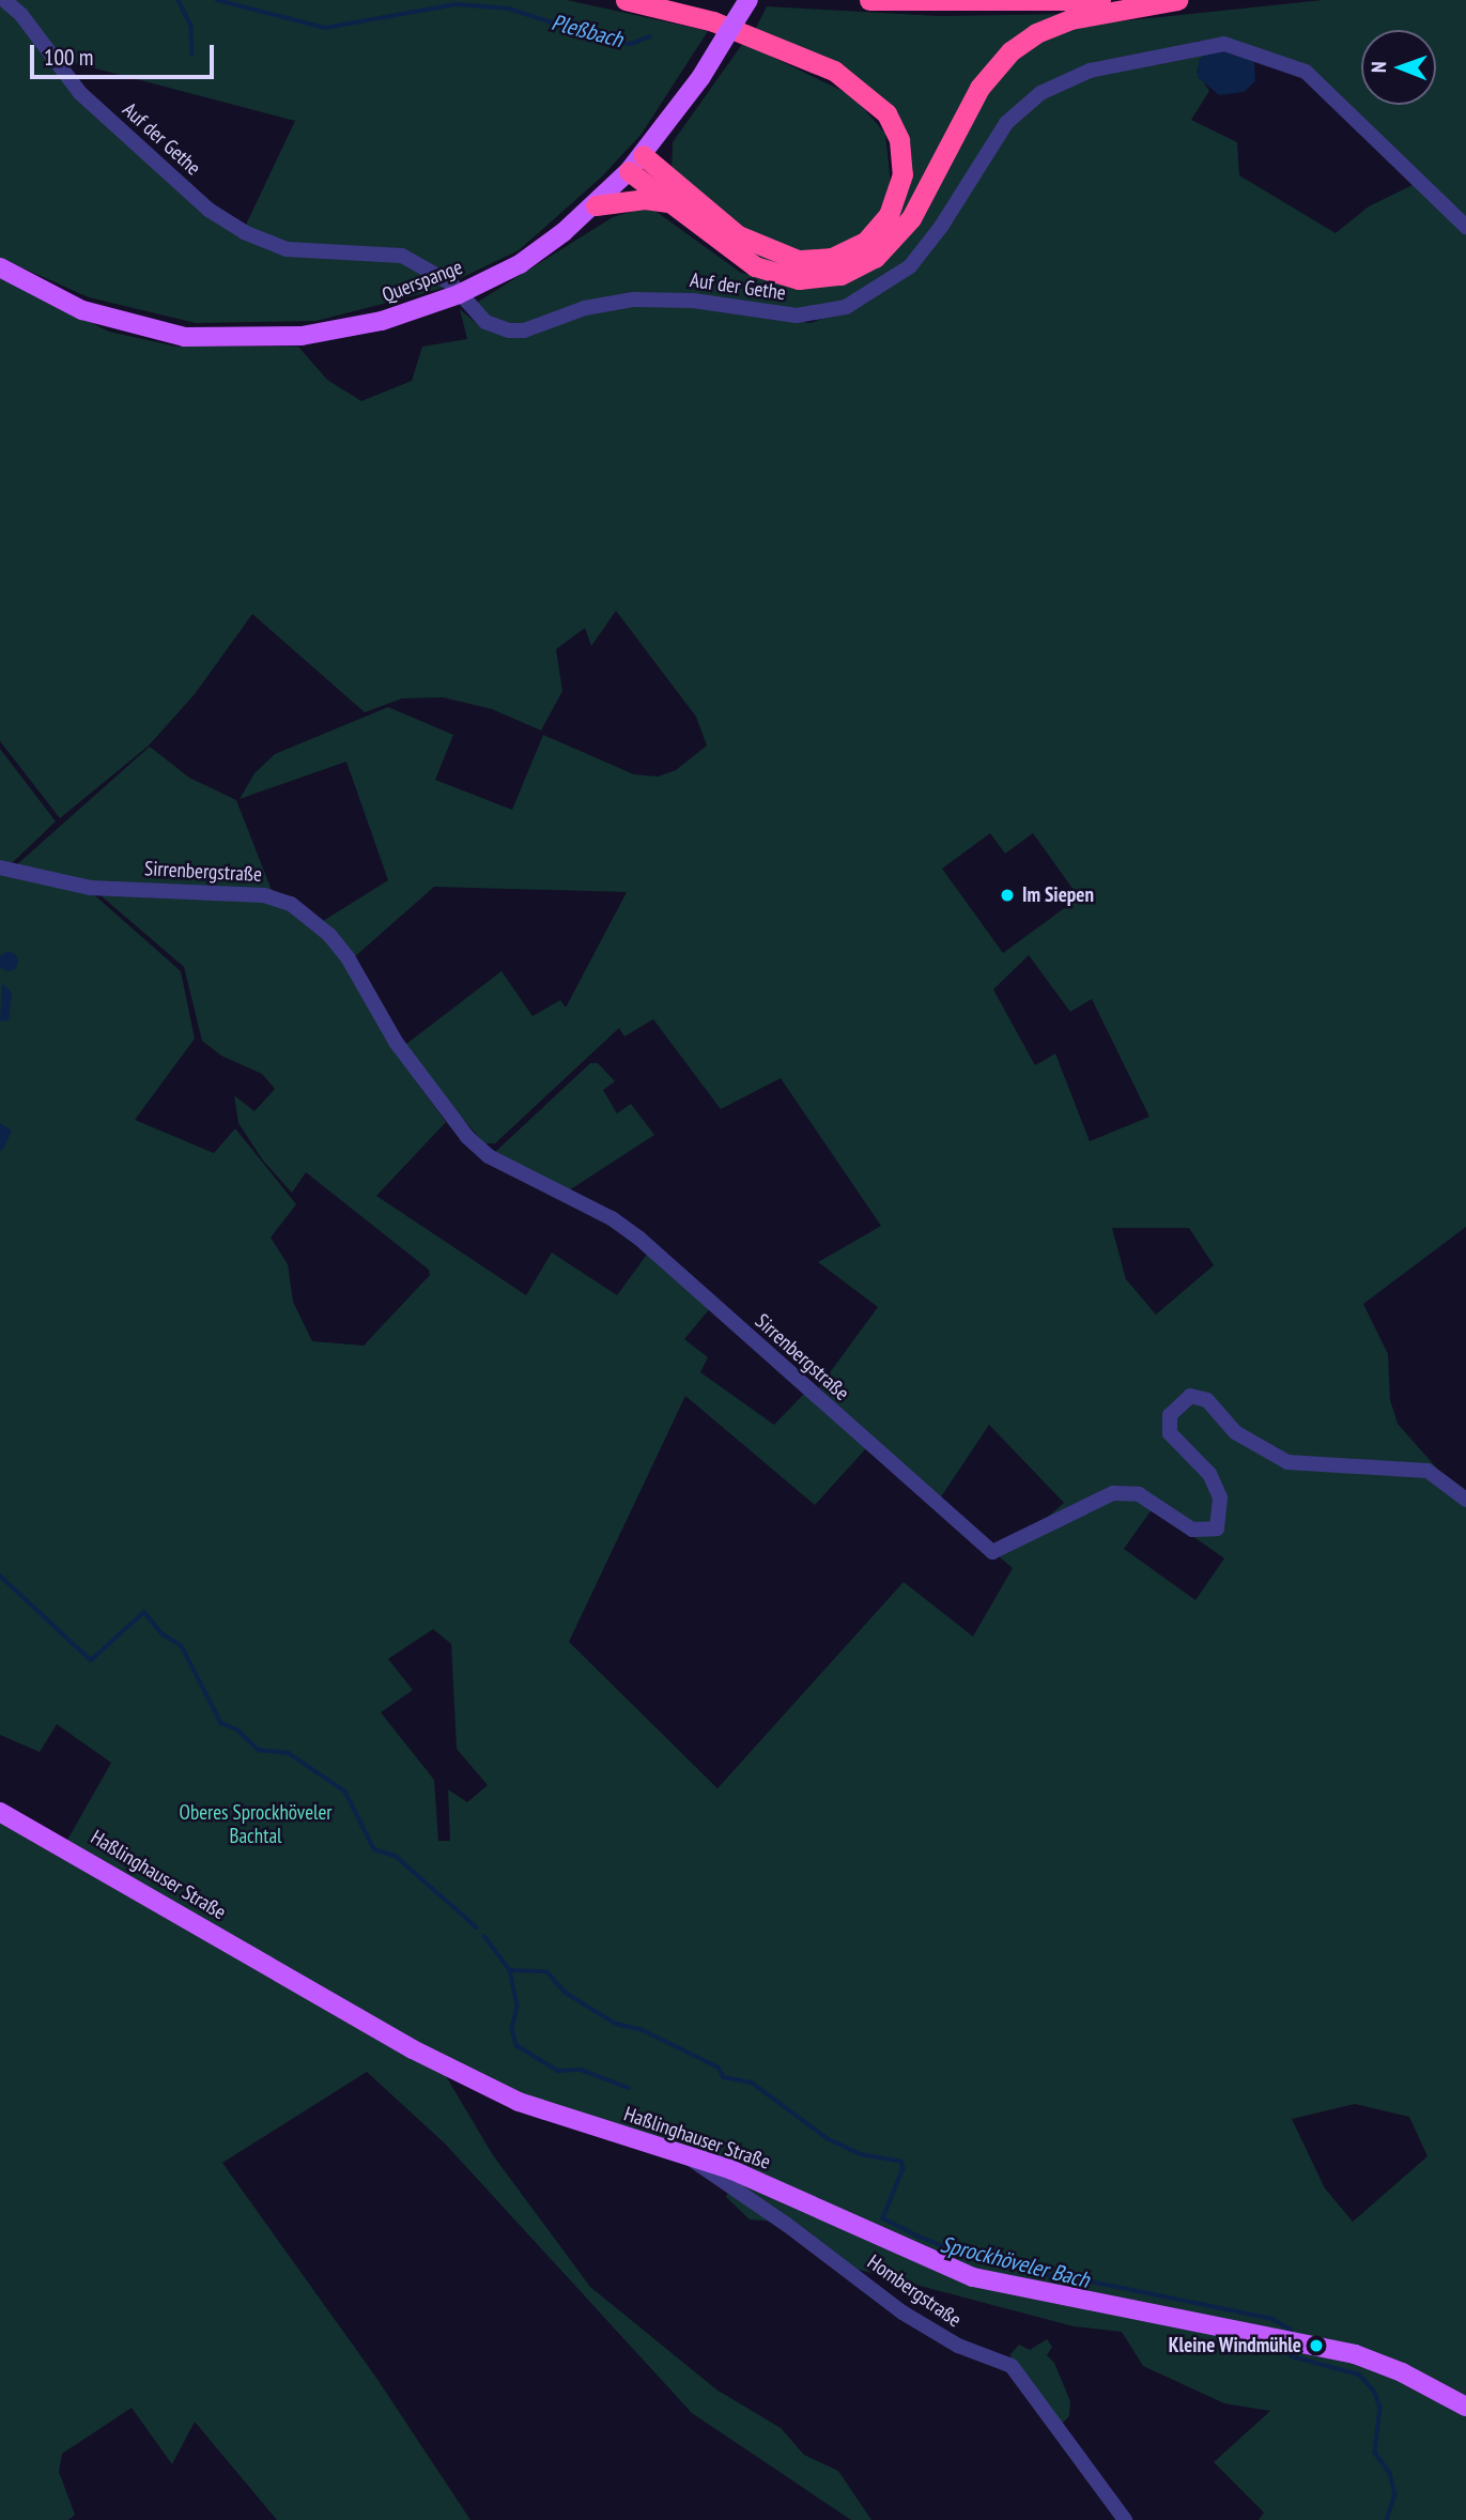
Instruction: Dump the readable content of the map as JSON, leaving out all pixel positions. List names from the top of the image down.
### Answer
{
  "streets": {
    "main road": ["Querspange", "Haßlinghauser Straße"],
    "street": ["Auf der Gethe", "Sirrenbergstraße", "Hombergstraße"]
  },
  "crossings": [
    ["Auf der Gethe", "Querspange"],
    ["Haßlinghauser Straße", "Hombergstraße"]
  ],
  "water": ["Pleßbach", "Sprockhöveler Bach"],
  "parks": ["Oberes Sprockhöveler Bachtal"],
  "places": ["Im Siepen", "Kleine Windmühle"],
  "scale_bar": "100 m",
  "north": "left"
}
